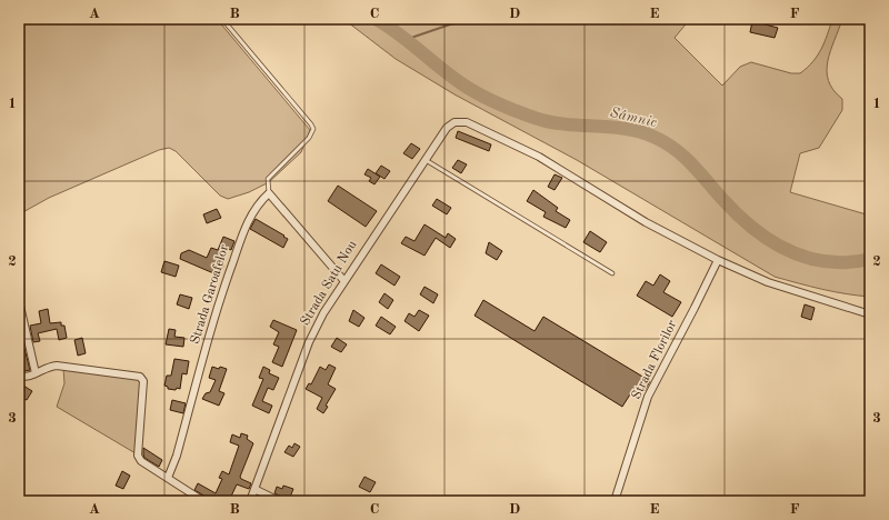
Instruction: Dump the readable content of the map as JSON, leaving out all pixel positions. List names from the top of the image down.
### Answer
{
  "streets": {
    "street": ["Strada Satu Nou", "Strada Garoafelor", "Strada Florilor"]
  },
  "crossings": [
    ["Strada Satu Nou", "Strada Florilor"]
  ],
  "water": ["Sâmnic"],
  "grid": {
    "columns": [
      "A",
      "B",
      "C",
      "D",
      "E",
      "F"
    ],
    "rows": ["1", "2", "3"]
  }
}
